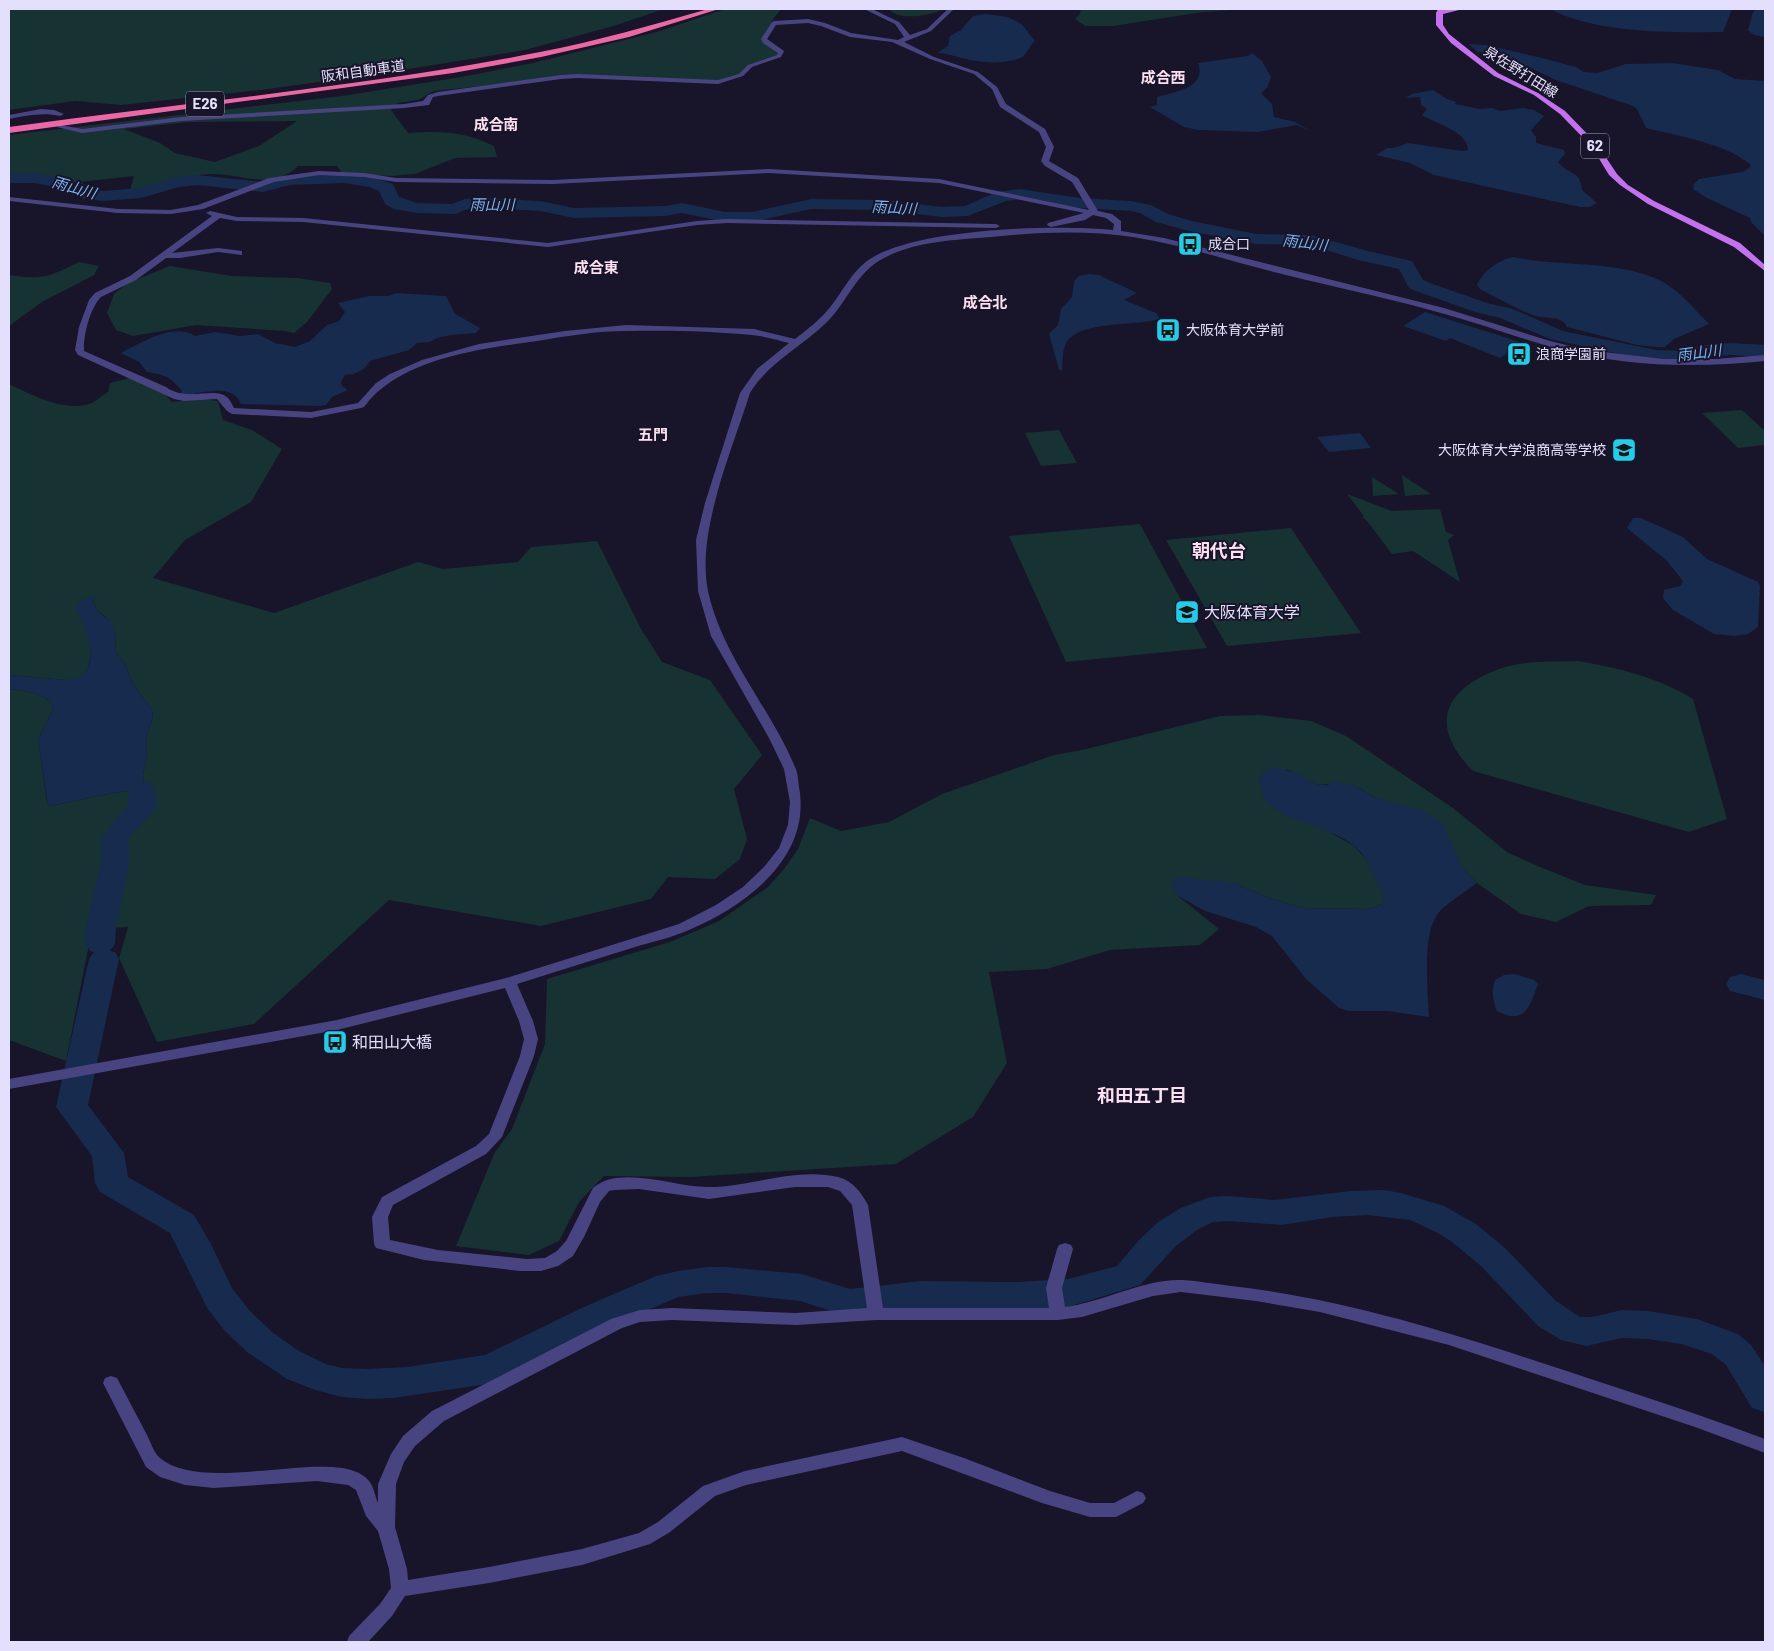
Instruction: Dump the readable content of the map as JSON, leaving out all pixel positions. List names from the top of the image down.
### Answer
{
  "streets": {
    "highway": ["阪和自動車道", "E26"],
    "main road": ["泉佐野打田線", "62"]
  },
  "districts": [
    "成合西",
    "成合南",
    "成合東",
    "成合北",
    "五門",
    "朝代台",
    "和田五丁目"
  ],
  "water": ["雨山川"],
  "places": {
    "bus stop": [
      "成合口",
      "大阪体育大学前",
      "浪商学園前",
      "和田山大橋"
    ],
    "school or university": ["大阪体育大学浪商高等学校", "大阪体育大学"]
  }
}
